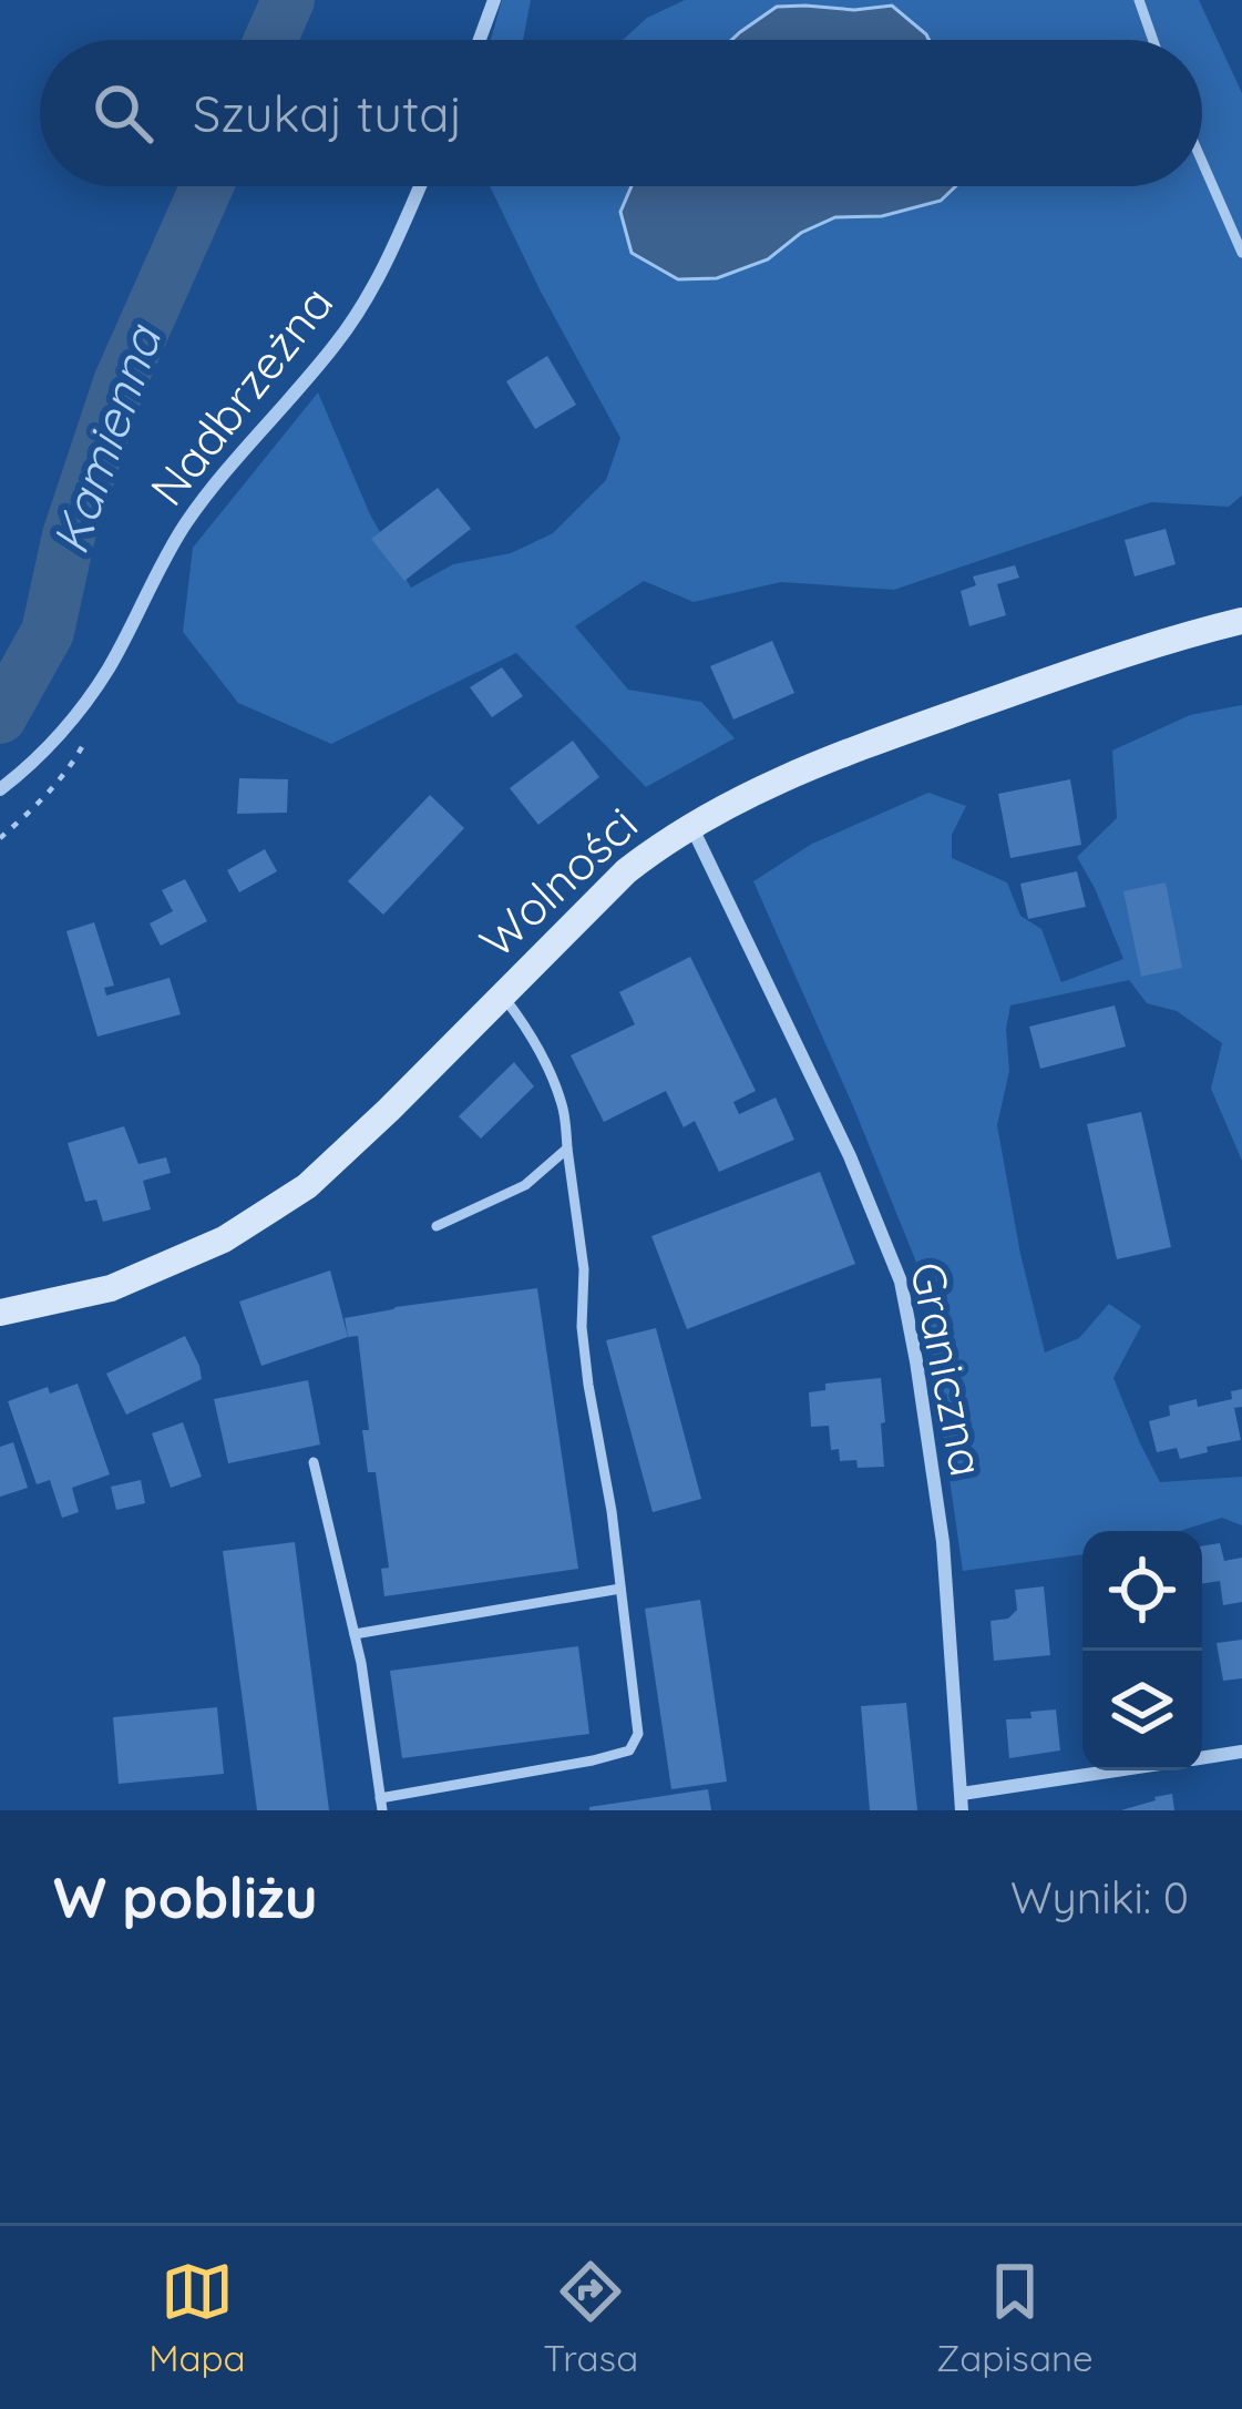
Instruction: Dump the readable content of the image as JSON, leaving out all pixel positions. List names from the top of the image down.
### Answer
{
  "streets": {
    "street": ["Nadbrzeżna", "Wolności", "Graniczna"]
  },
  "crossings": [
    ["Wolności", "Graniczna"]
  ],
  "water": ["Kamienna"],
  "page": {
    "search": "Szukaj tutaj",
    "heading": ["W pobliżu", "Wyniki: 0"],
    "nav": ["Mapa", "Trasa", "Zapisane"]
  }
}
